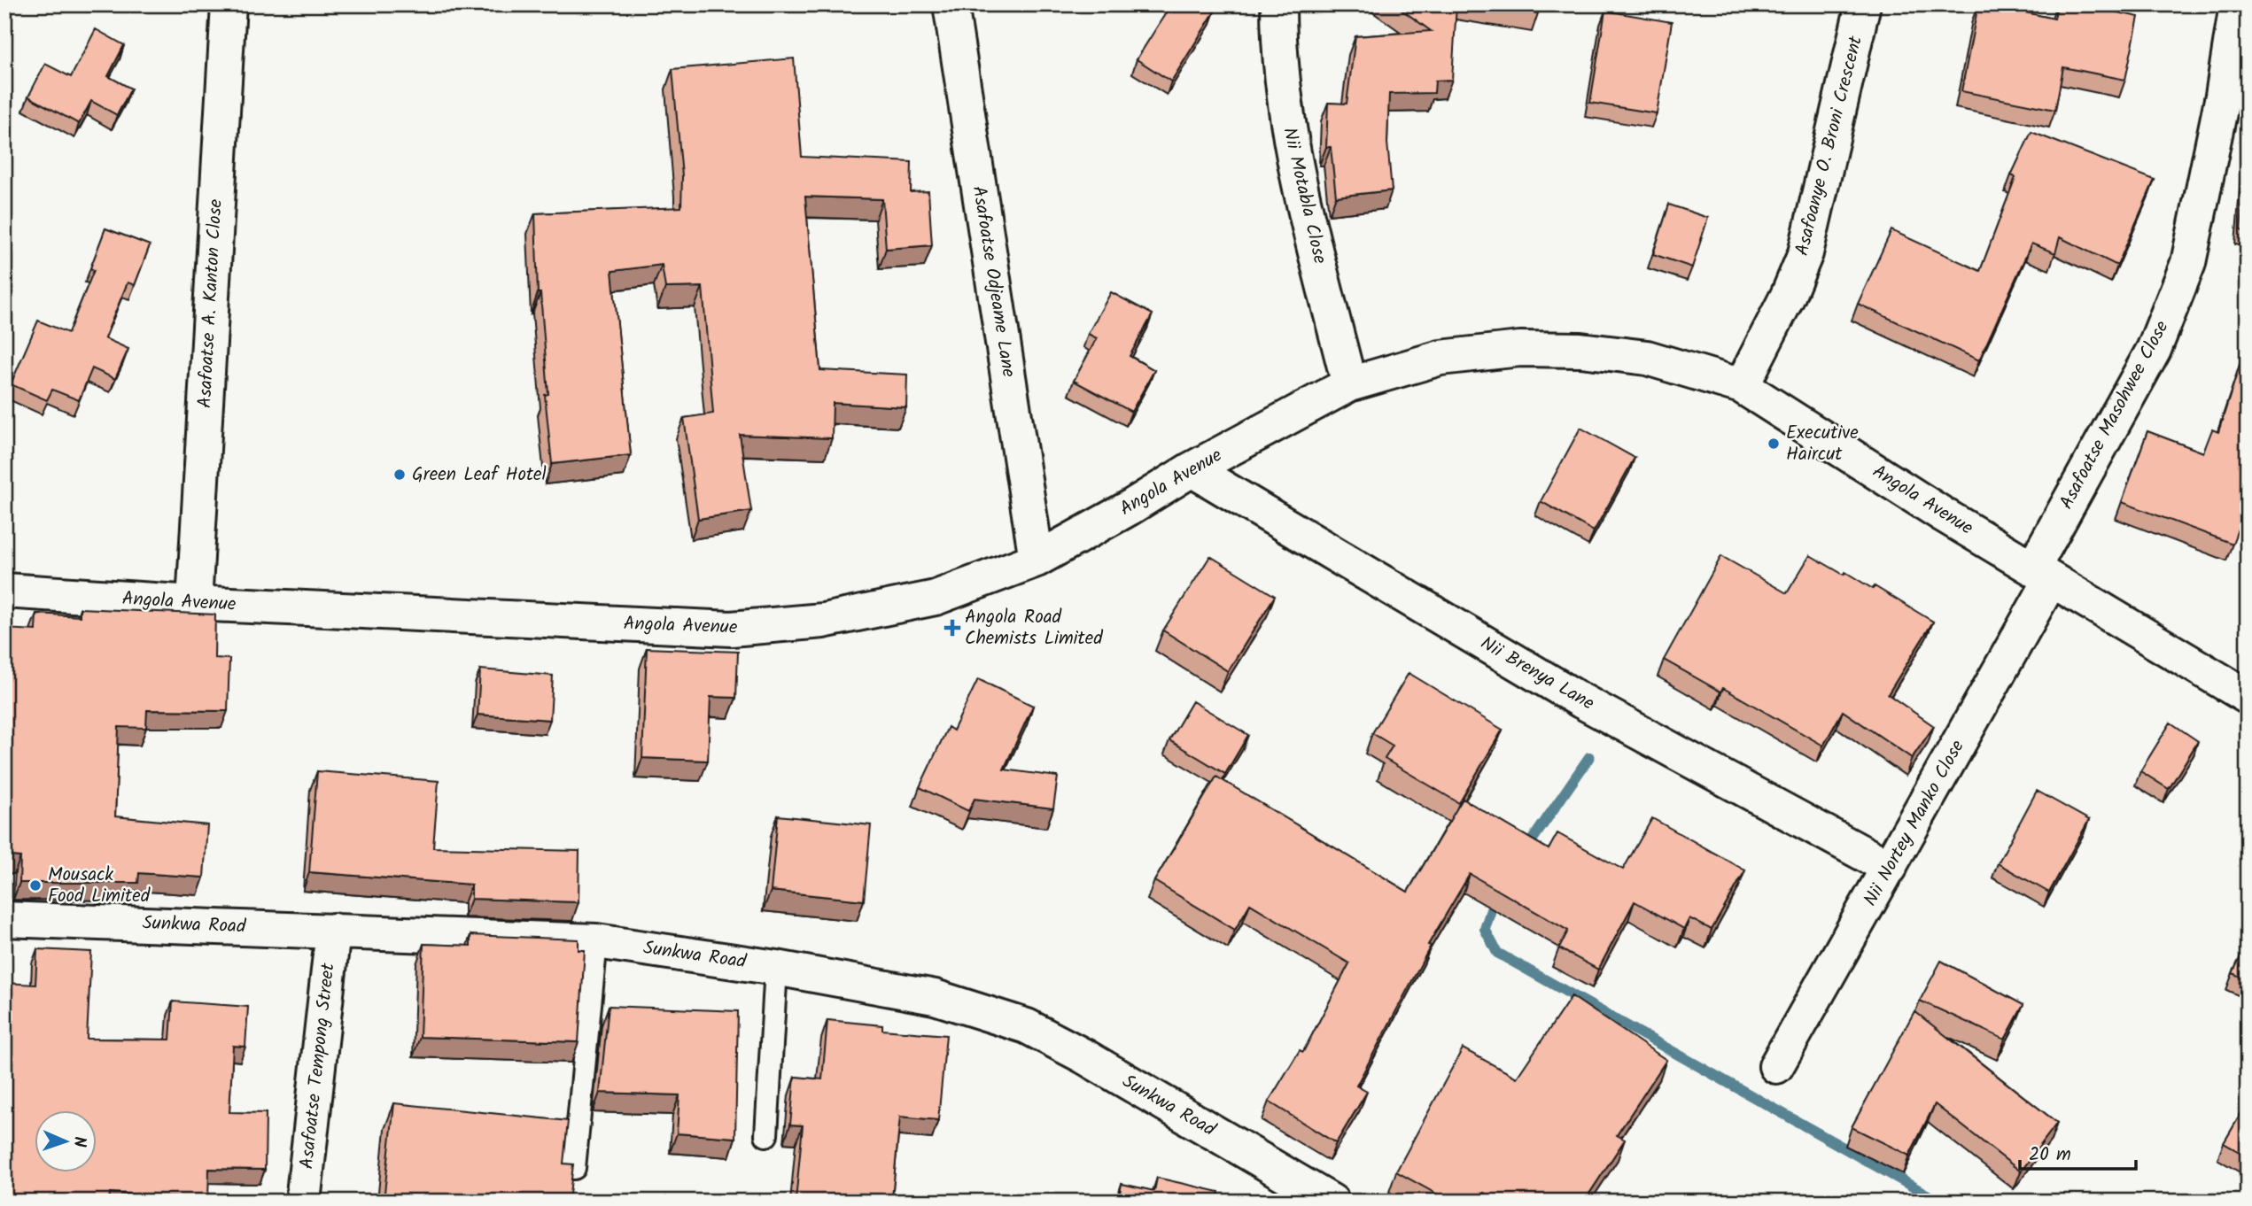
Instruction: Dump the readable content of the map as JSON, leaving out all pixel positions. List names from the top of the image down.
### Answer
{
  "streets": {
    "street": [
      "Asafoanye O. Broni Crescent",
      "Nii Motabla Close",
      "Asafoatse Odjeame Lane",
      "Asafoatse A. Kanton Close",
      "Asafoatse Masohwee Close",
      "Angola Avenue",
      "Nii Brenya Lane",
      "Nii Nortey Manko Close",
      "Sunkwa Road",
      "Asafoatse Tempong Street"
    ]
  },
  "crossings": [
    ["Asafoanye O. Broni Crescent", "Angola Avenue"],
    ["Nii Motabla Close", "Angola Avenue"],
    ["Asafoatse Odjeame Lane", "Angola Avenue"],
    ["Asafoatse A. Kanton Close", "Angola Avenue"],
    ["Asafoatse Masohwee Close", "Angola Avenue"],
    ["Asafoatse Masohwee Close", "Nii Nortey Manko Close"],
    ["Angola Avenue", "Nii Brenya Lane"],
    ["Angola Avenue", "Nii Nortey Manko Close"],
    ["Nii Brenya Lane", "Nii Nortey Manko Close"],
    ["Sunkwa Road", "Asafoatse Tempong Street"]
  ],
  "places": {
    "other": ["Executive Haircut", "Green Leaf Hotel", "Mousack Food Limited"],
    "health": ["Angola Road Chemists Limited"]
  },
  "scale_bar": "20 m",
  "north": "right"
}
